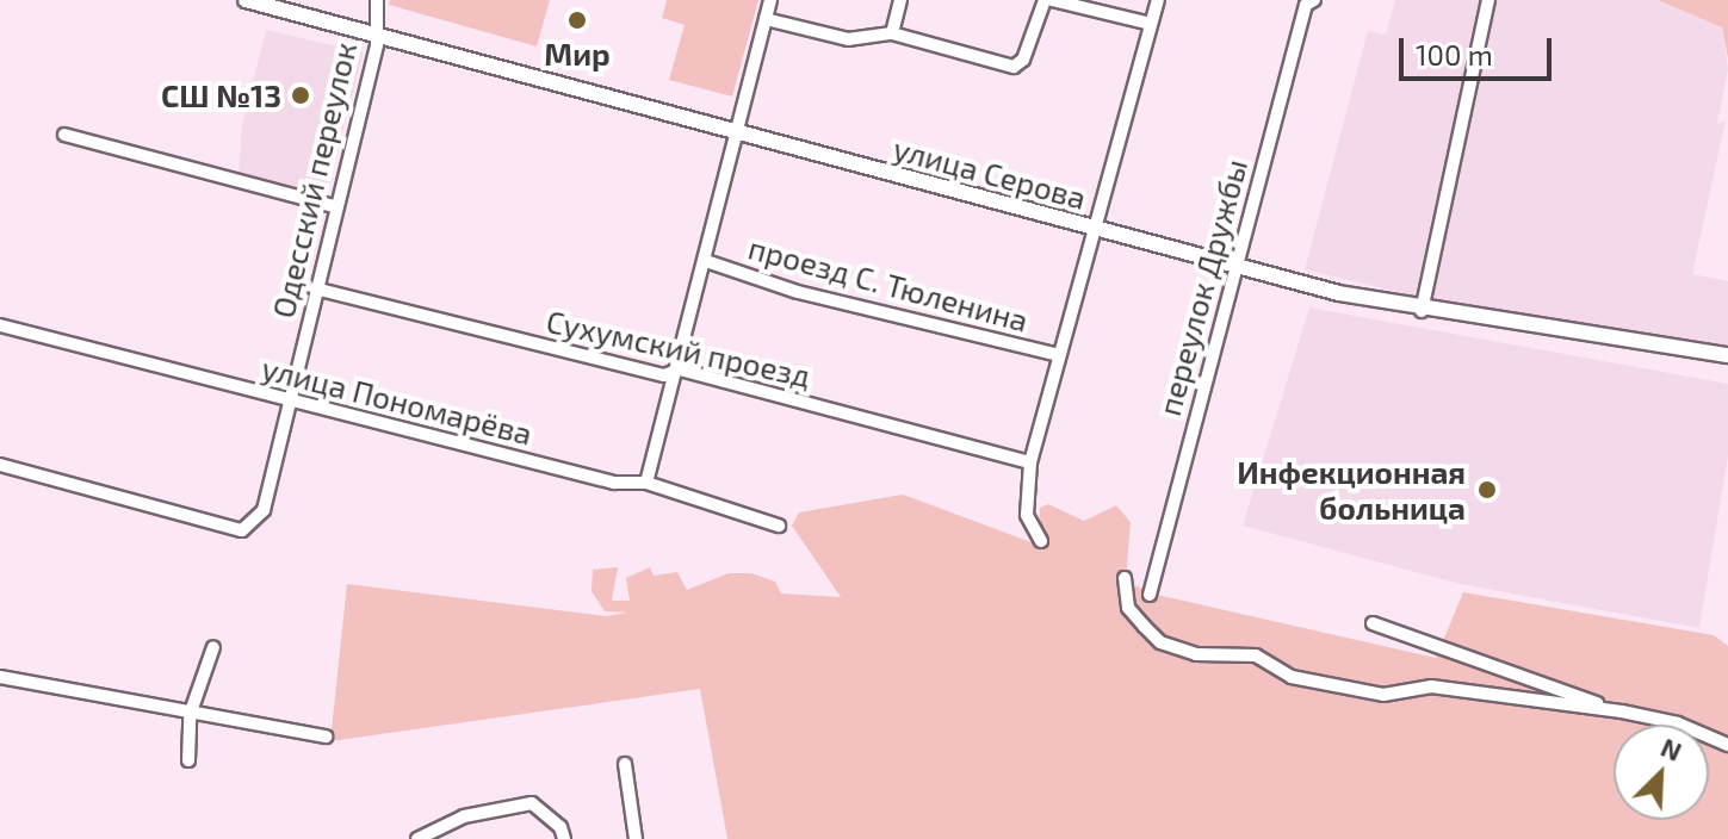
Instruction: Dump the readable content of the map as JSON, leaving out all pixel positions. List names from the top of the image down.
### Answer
{
  "streets": {
    "main road": ["улица Серова"],
    "street": [
      "Одесский переулок",
      "проезд С. Тюленина",
      "переулок Дружбы",
      "Сухумский проезд",
      "улица Пономарёва"
    ]
  },
  "crossings": [
    ["улица Серова", "Одесский переулок"],
    ["улица Серова", "переулок Дружбы"],
    ["Одесский переулок", "Сухумский проезд"],
    ["Одесский переулок", "улица Пономарёва"]
  ],
  "places": ["Мир", "СШ №13", "Инфекционная больница"],
  "scale_bar": "100 m",
  "north": "top right"
}
